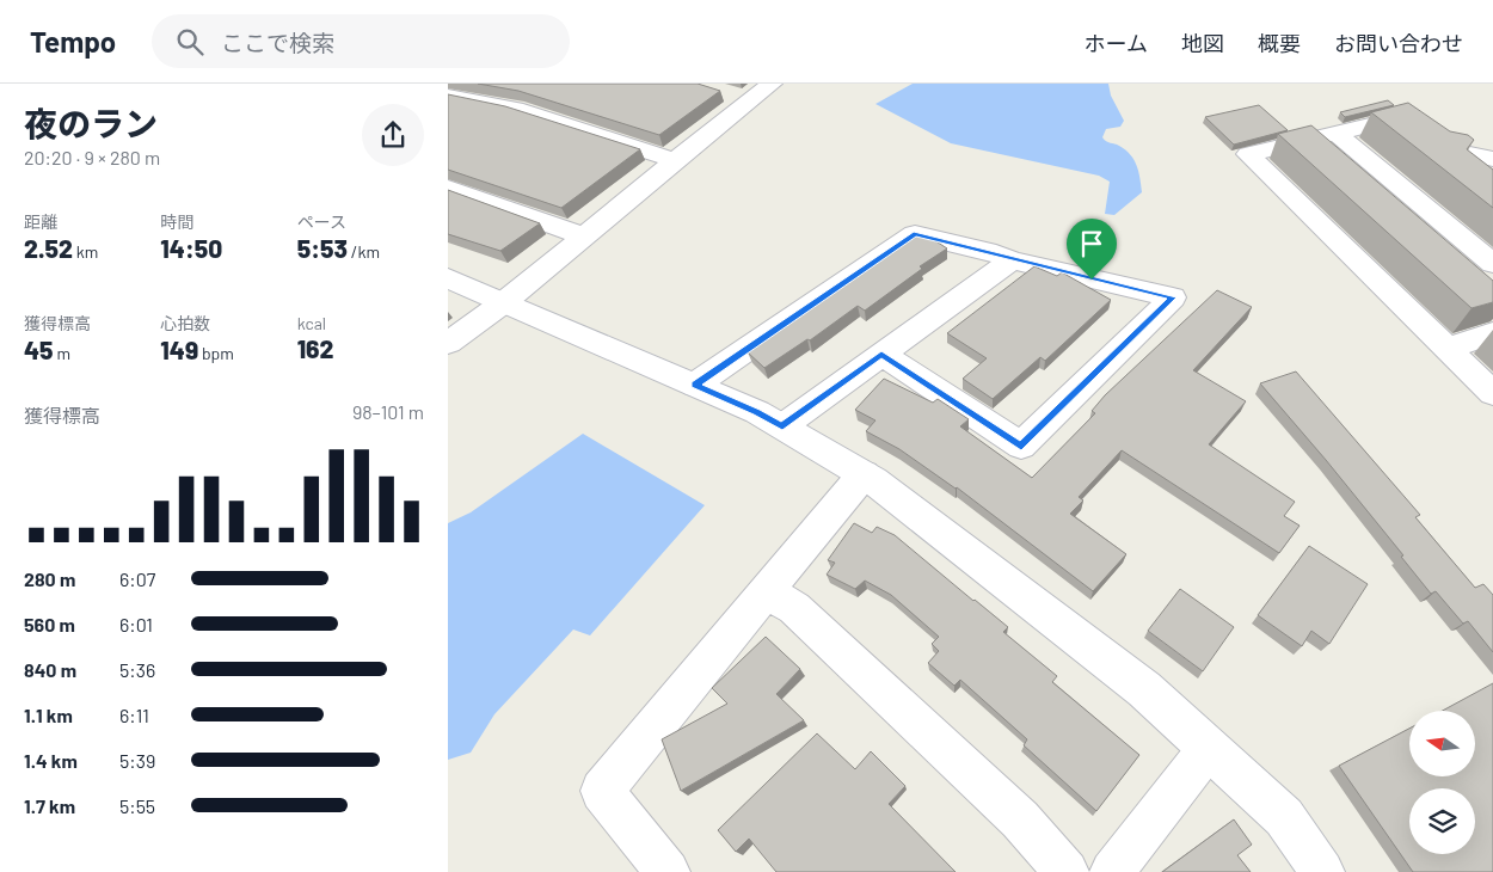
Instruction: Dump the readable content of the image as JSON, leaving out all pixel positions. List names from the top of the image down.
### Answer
{
  "north": "left",
  "page": {
    "header": "Tempo",
    "search": "ここで検索",
    "nav": [
      "ホーム",
      "地図",
      "概要",
      "お問い合わせ"
    ],
    "heading": ["夜のラン", "20:20 · 9 × 280 m"],
    "stats": [
      ["距離", "2.52 km"],
      ["時間", "14:50"],
      ["ペース", "5:53 /km"],
      ["獲得標高", "45 m"],
      ["心拍数", "149 bpm"],
      ["kcal", "162"]
    ],
    "chart": ["獲得標高", "98–101 m"],
    "list": [
      {
        "name": "280 m",
        "note": "6:07"
      },
      {
        "name": "560 m",
        "note": "6:01"
      },
      {
        "name": "840 m",
        "note": "5:36"
      },
      {
        "name": "1.1 km",
        "note": "6:11"
      },
      {
        "name": "1.4 km",
        "note": "5:39"
      },
      {
        "name": "1.7 km",
        "note": "5:55"
      }
    ]
  }
}
